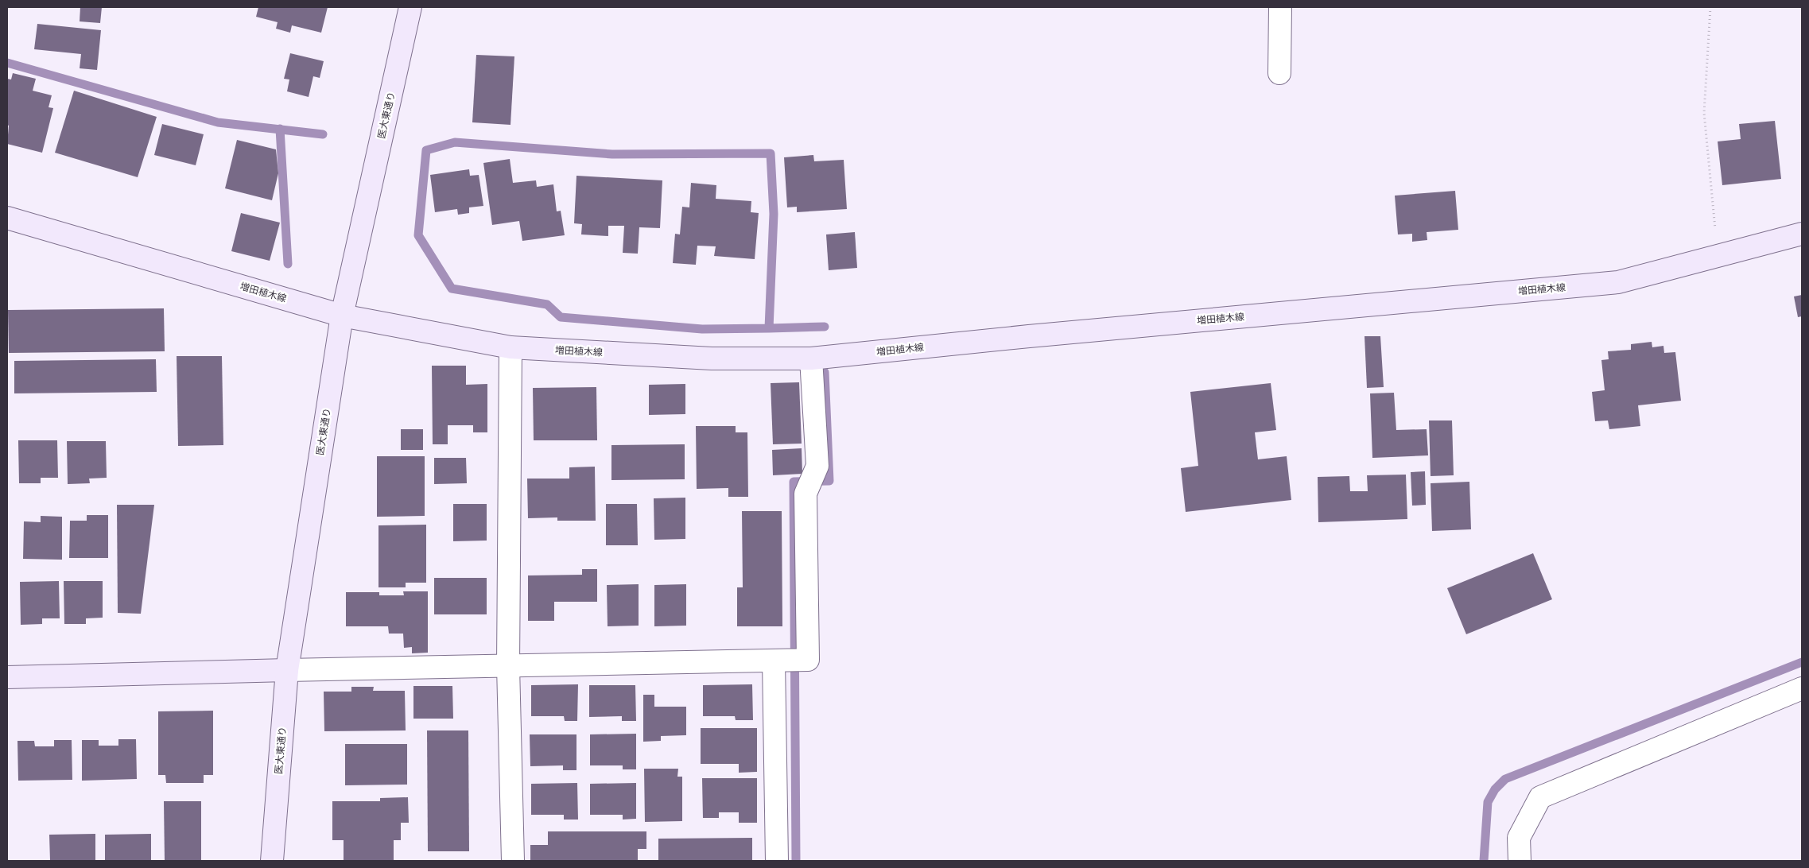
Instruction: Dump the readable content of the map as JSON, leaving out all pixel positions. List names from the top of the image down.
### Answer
{
  "streets": {
    "street": ["医大東通り", "増田植木線"]
  },
  "crossings": [
    ["医大東通り", "増田植木線"]
  ]
}
